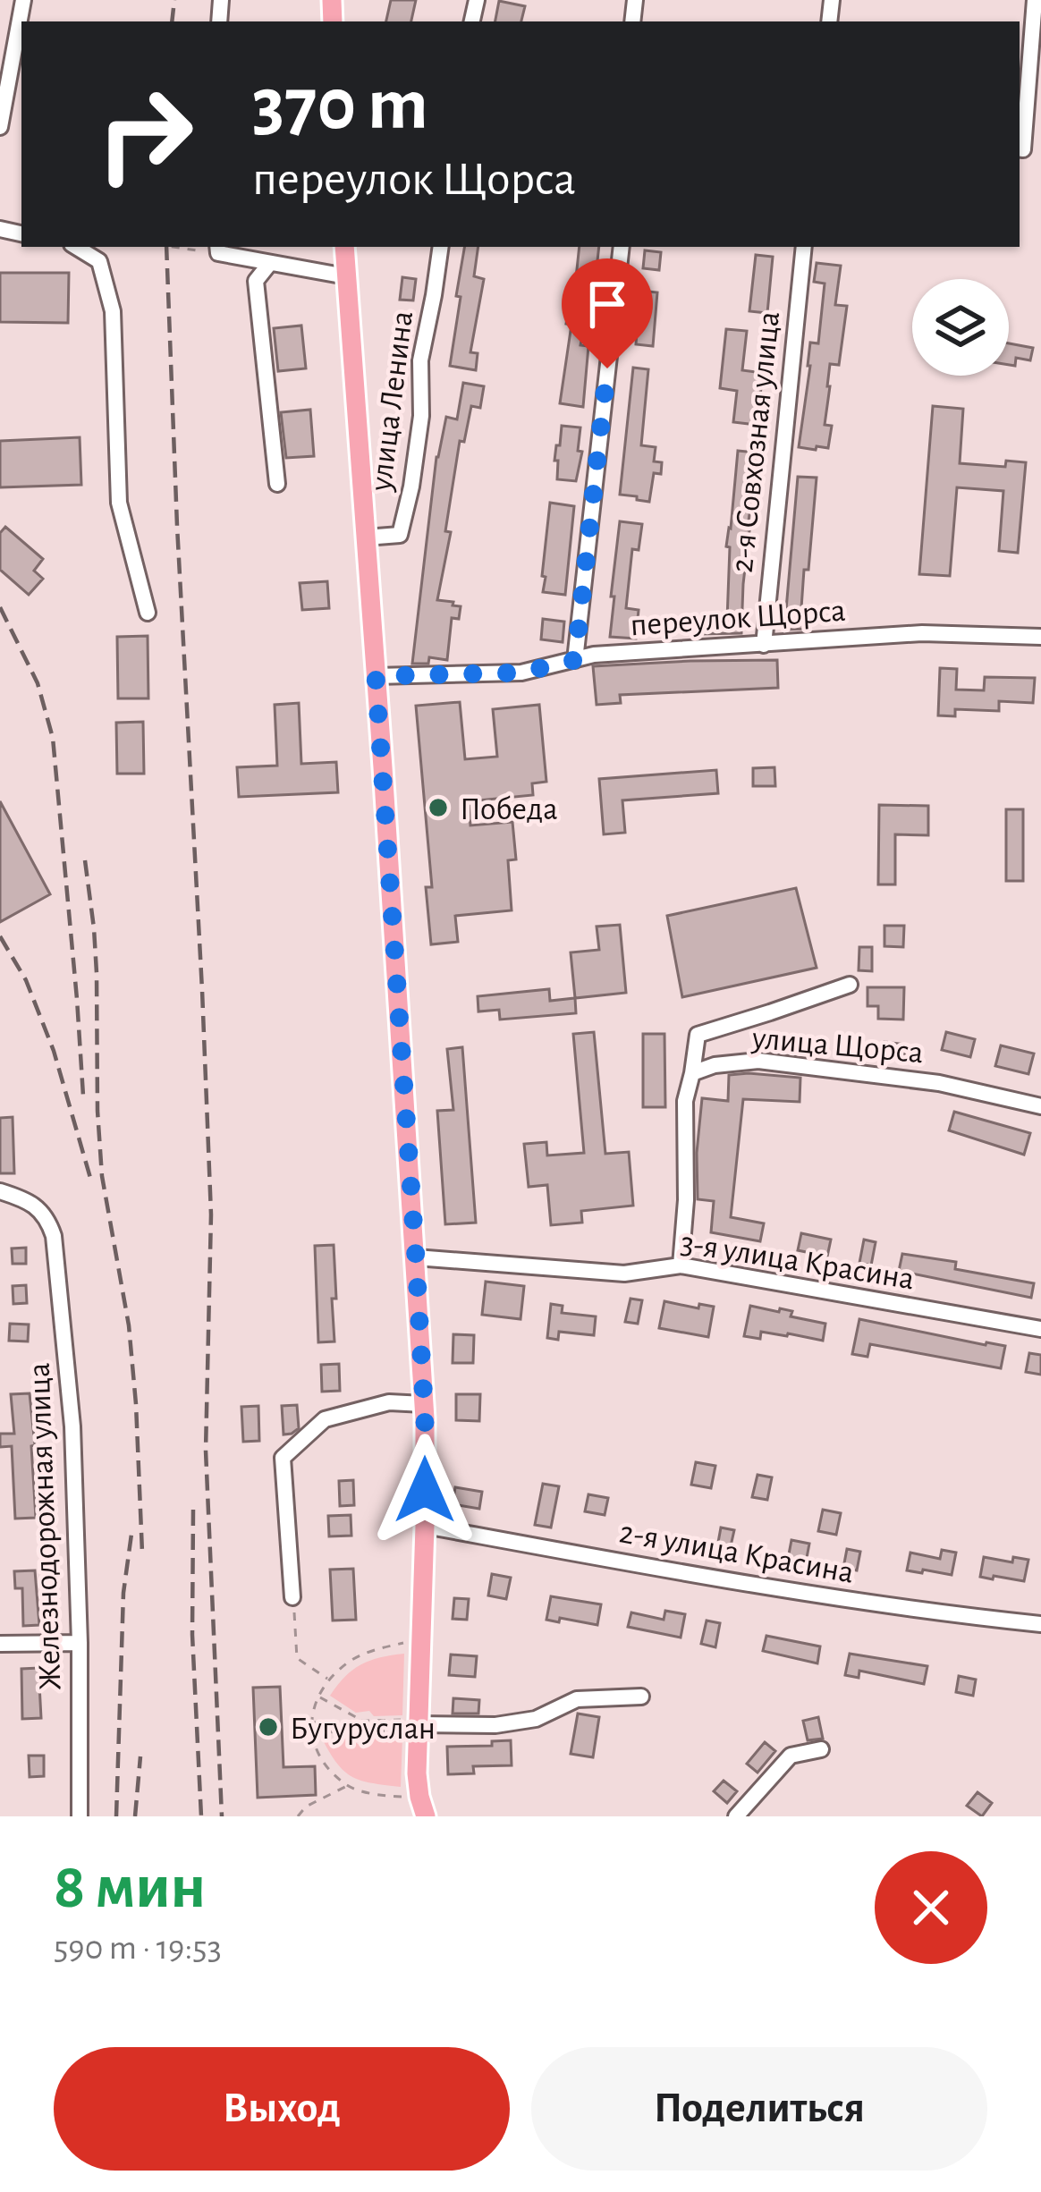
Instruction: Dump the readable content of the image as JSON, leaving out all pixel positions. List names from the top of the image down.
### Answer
{
  "streets": {
    "main road": ["улица Ленина"],
    "street": [
      "2-я Совхозная улица",
      "переулок Щорса",
      "улица Щорса",
      "3-я улица Красина",
      "Железнодорожная улица",
      "2-я улица Красина"
    ]
  },
  "crossings": [
    ["улица Ленина", "переулок Щорса"],
    ["улица Ленина", "3-я улица Красина"],
    ["улица Ленина", "2-я улица Красина"],
    ["2-я Совхозная улица", "переулок Щорса"]
  ],
  "places": ["Победа", "Бугуруслан"],
  "page": {
    "turn": ["370 m", "переулок Щорса"],
    "heading": ["8 мин", "590 m · 19:53"],
    "buttons": ["Выход", "Поделиться"]
  }
}
